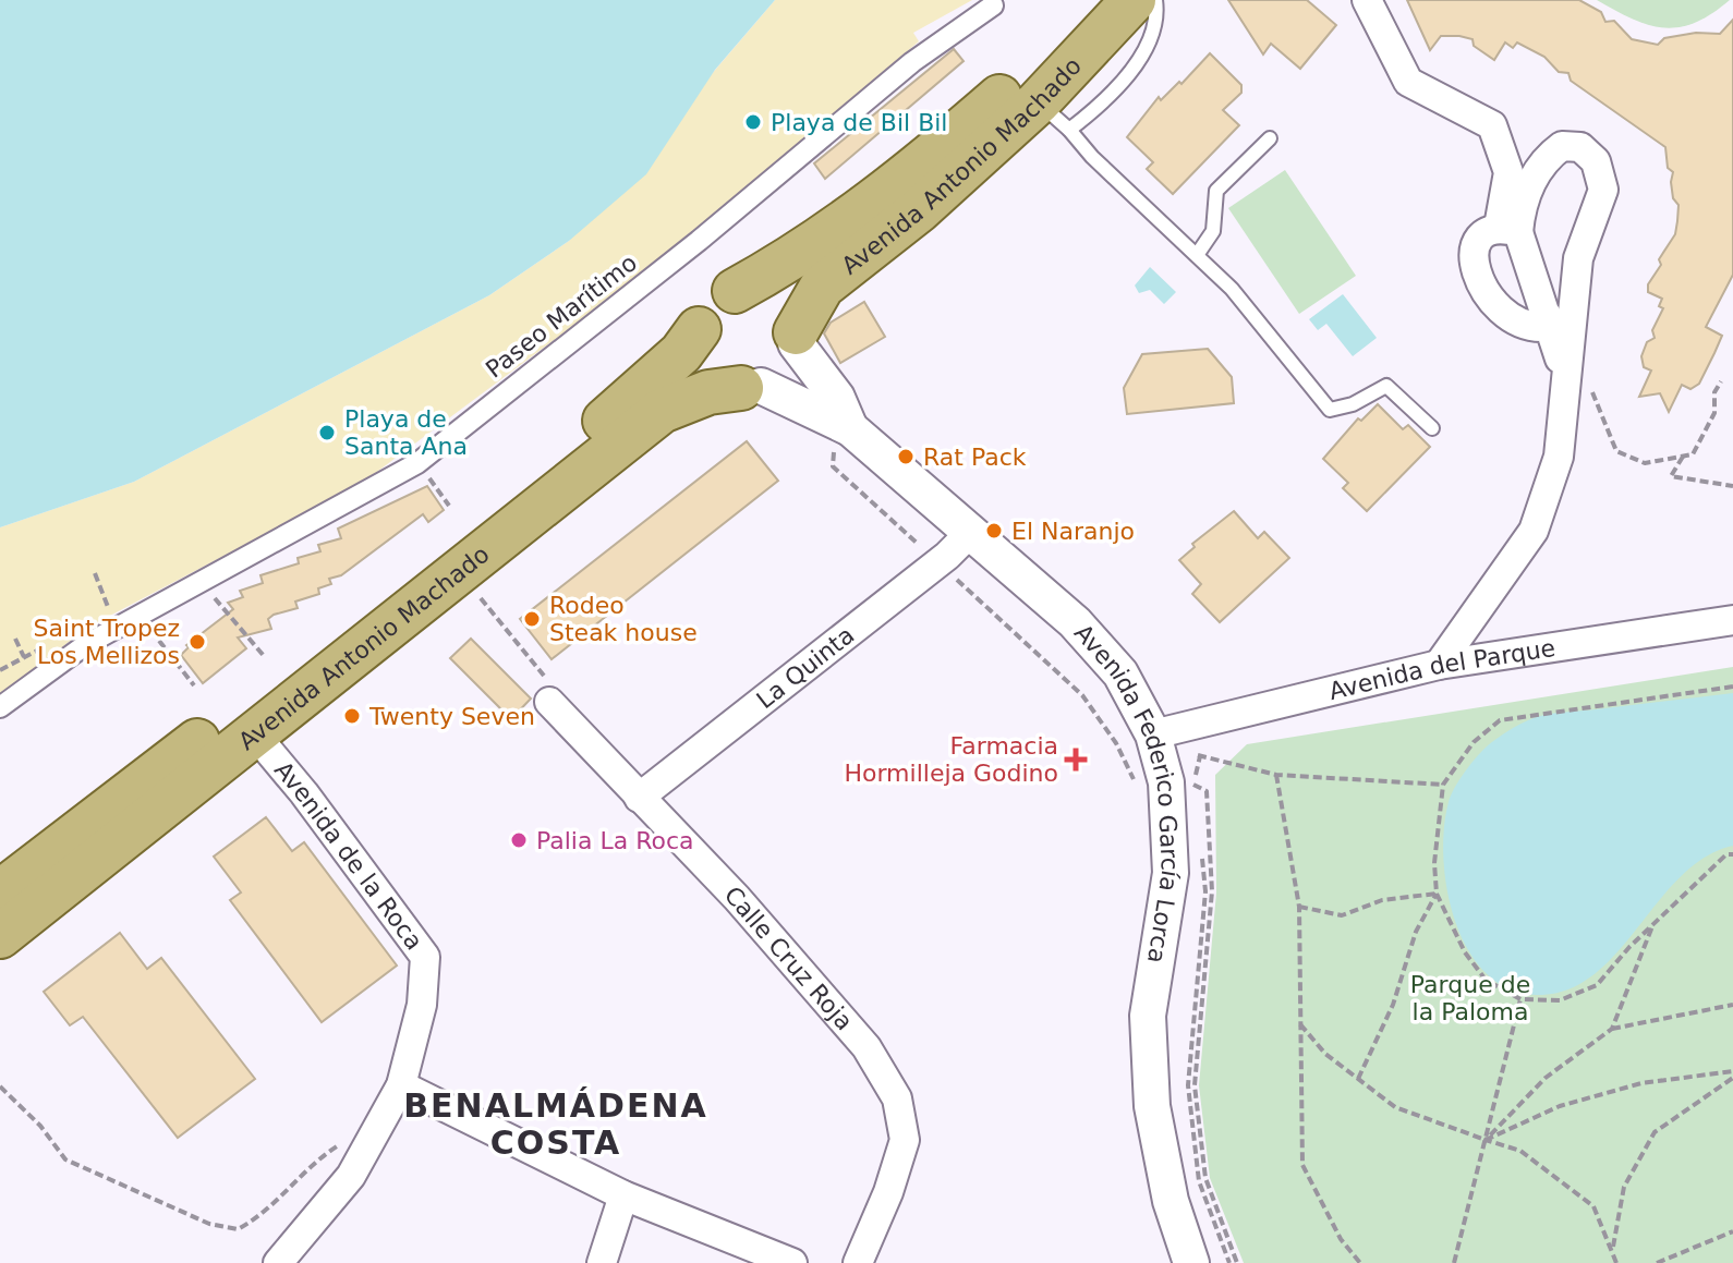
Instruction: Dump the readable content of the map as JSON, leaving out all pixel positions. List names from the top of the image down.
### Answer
{
  "streets": {
    "main road": ["Avenida Antonio Machado"],
    "street": [
      "Paseo Marítimo",
      "La Quinta",
      "Avenida del Parque",
      "Avenida Federico García Lorca",
      "Avenida de la Roca",
      "Calle Cruz Roja"
    ]
  },
  "crossings": [
    ["Avenida Antonio Machado", "Avenida de la Roca"],
    ["La Quinta", "Avenida Federico García Lorca"],
    ["La Quinta", "Calle Cruz Roja"],
    ["Avenida del Parque", "Avenida Federico García Lorca"]
  ],
  "districts": ["BENALMÁDENA COSTA"],
  "parks": ["Parque de la Paloma"],
  "places": {
    "other": [
      "Playa de Bil Bil",
      "Playa de Santa Ana",
      "Rat Pack",
      "El Naranjo",
      "Rodeo Steak house",
      "Saint Tropez Los Mellizos",
      "Twenty Seven",
      "Palia La Roca"
    ],
    "health": ["Farmacia Hormilleja Godino"]
  }
}
